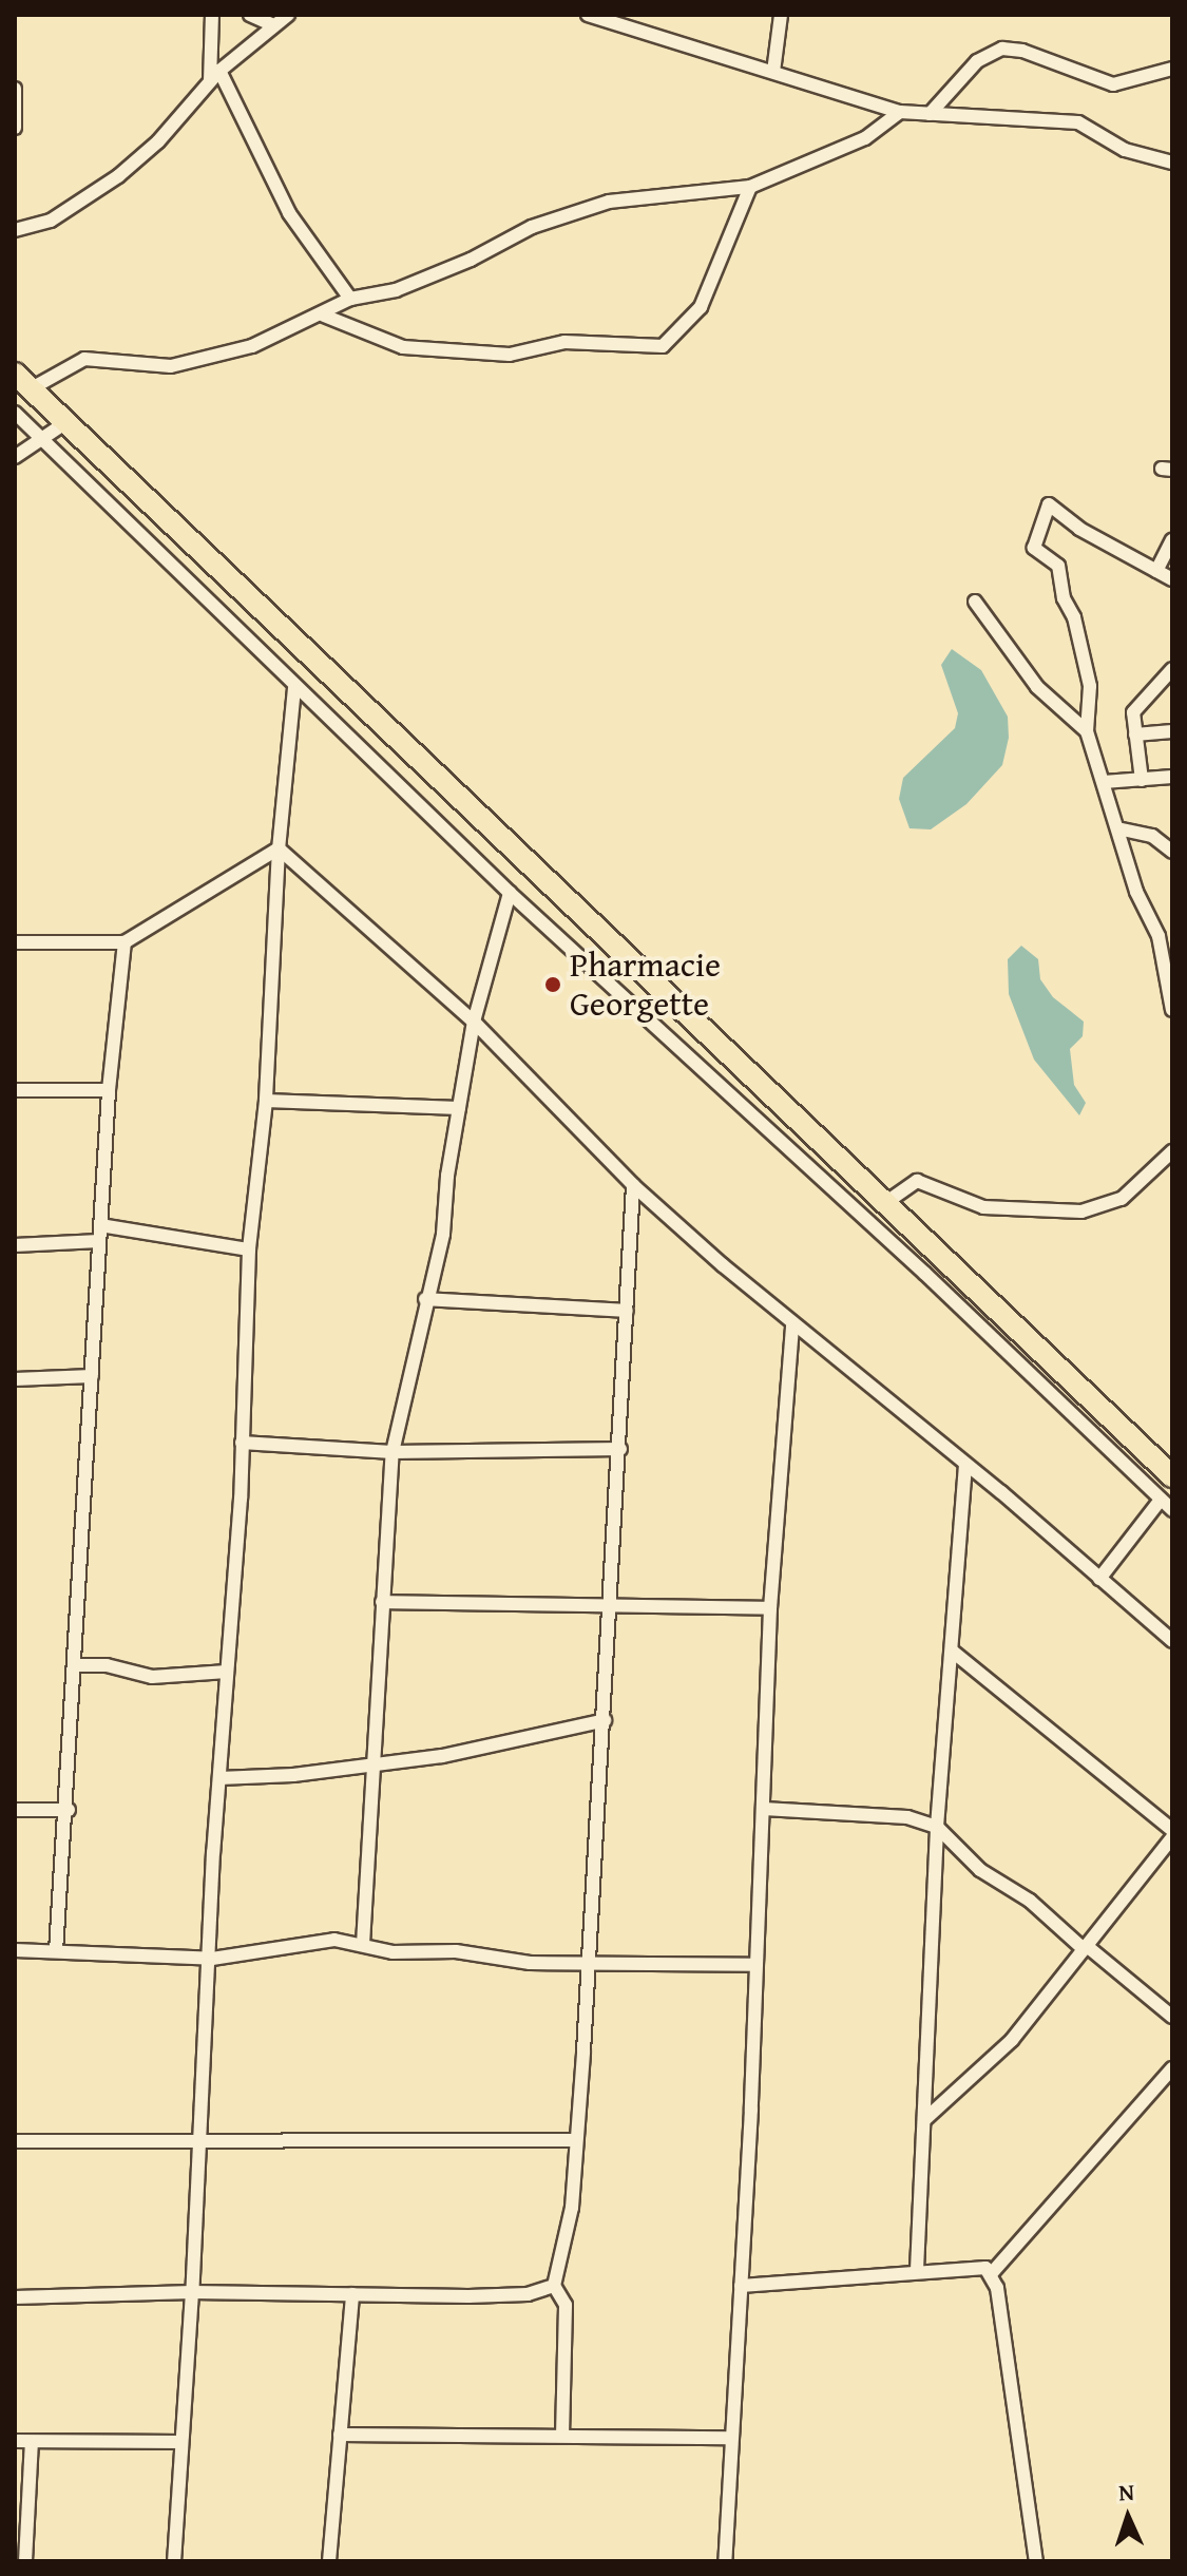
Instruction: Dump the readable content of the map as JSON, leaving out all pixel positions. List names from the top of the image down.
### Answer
{
  "places": ["Pharmacie Georgette"],
  "north": "top"
}
